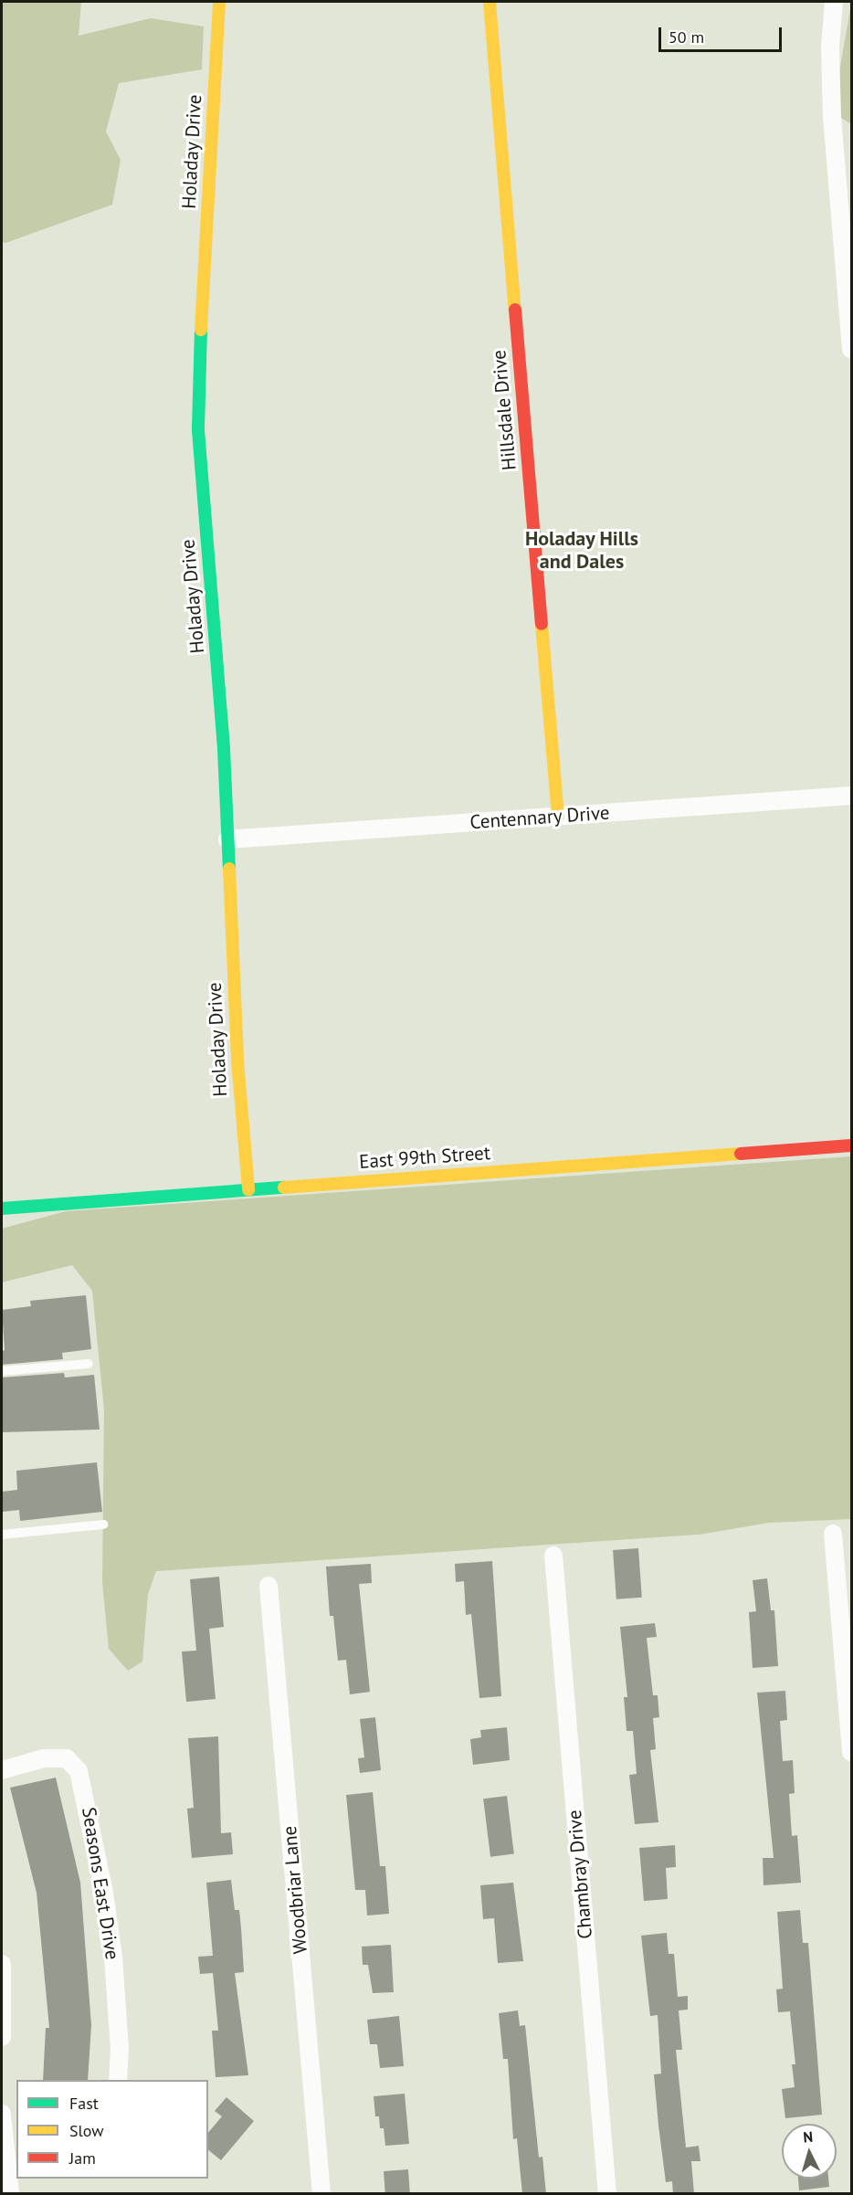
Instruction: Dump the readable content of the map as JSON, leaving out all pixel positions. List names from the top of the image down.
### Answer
{
  "streets": {
    "street": [
      "Holaday Drive",
      "Hillsdale Drive",
      "Centennary Drive",
      "East 99th Street",
      "Chambray Drive",
      "Seasons East Drive",
      "Woodbriar Lane"
    ]
  },
  "crossings": [
    ["Holaday Drive", "Centennary Drive"],
    ["Holaday Drive", "East 99th Street"],
    ["Hillsdale Drive", "Centennary Drive"]
  ],
  "districts": ["Holaday Hills and Dales"],
  "legend": ["Fast", "Slow", "Jam"],
  "scale_bar": "50 m",
  "north": "top"
}
